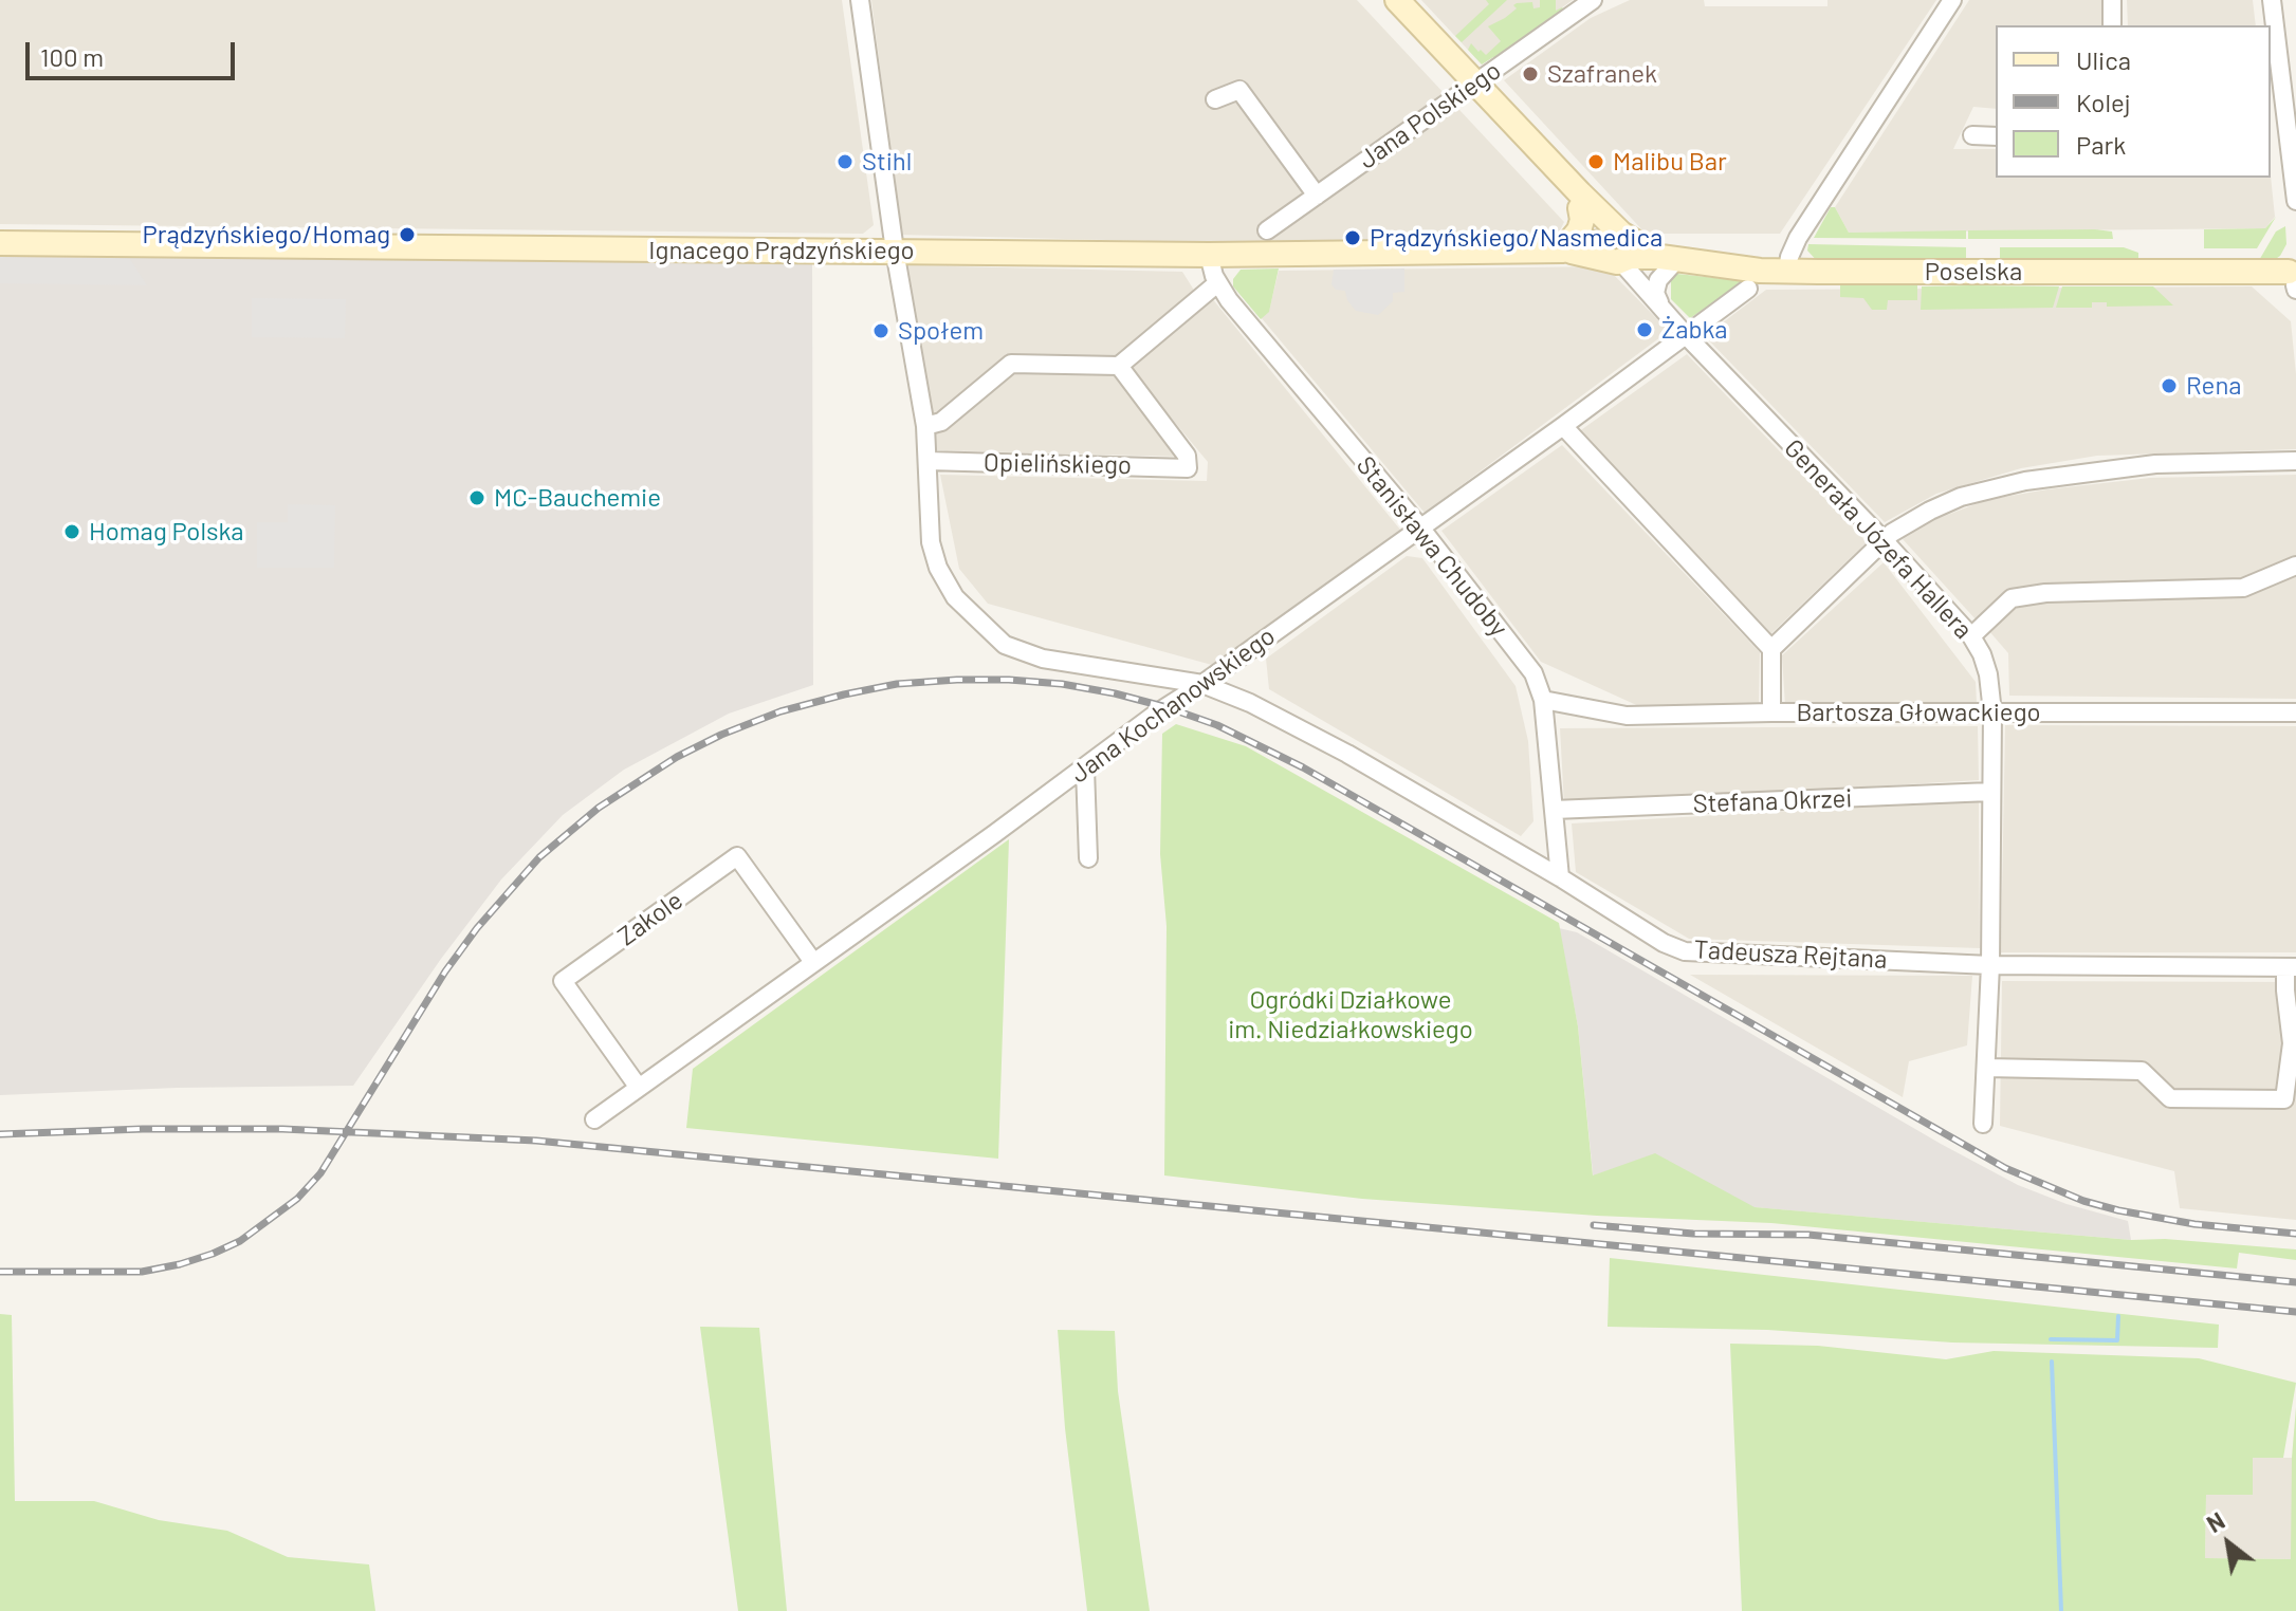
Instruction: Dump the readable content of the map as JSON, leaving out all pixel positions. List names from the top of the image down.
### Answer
{
  "streets": {
    "street": [
      "Jana Polskiego",
      "Ignacego Prądzyńskiego",
      "Poselska",
      "Opielińskiego",
      "Generała Józefa Hallera",
      "Stanisława Chudoby",
      "Jana Kochanowskiego",
      "Bartosza Głowackiego",
      "Stefana Okrzei",
      "Zakole",
      "Tadeusza Rejtana"
    ]
  },
  "crossings": [
    ["Jana Polskiego", "Generała Józefa Hallera"],
    ["Ignacego Prądzyńskiego", "Poselska"],
    ["Ignacego Prądzyńskiego", "Generała Józefa Hallera"],
    ["Ignacego Prądzyńskiego", "Stanisława Chudoby"],
    ["Ignacego Prądzyńskiego", "Tadeusza Rejtana"],
    ["Poselska", "Generała Józefa Hallera"],
    ["Opielińskiego", "Tadeusza Rejtana"],
    ["Generała Józefa Hallera", "Jana Kochanowskiego"],
    ["Generała Józefa Hallera", "Bartosza Głowackiego"],
    ["Generała Józefa Hallera", "Stefana Okrzei"],
    ["Generała Józefa Hallera", "Tadeusza Rejtana"],
    ["Stanisława Chudoby", "Jana Kochanowskiego"],
    ["Stanisława Chudoby", "Bartosza Głowackiego"],
    ["Stanisława Chudoby", "Stefana Okrzei"],
    ["Stanisława Chudoby", "Tadeusza Rejtana"],
    ["Jana Kochanowskiego", "Zakole"],
    ["Jana Kochanowskiego", "Tadeusza Rejtana"]
  ],
  "parks": ["Ogródki Działkowe im. Niedziałkowskiego"],
  "places": [
    "Szafranek",
    "Stihl",
    "Malibu Bar",
    "Prądzyńskiego/Homag",
    "Prądzyńskiego/Nasmedica",
    "Żabka",
    "Społem",
    "Rena",
    "MC-Bauchemie",
    "Homag Polska"
  ],
  "legend": ["Ulica", "Kolej", "Park"],
  "scale_bar": "100 m",
  "north": "top left"
}
